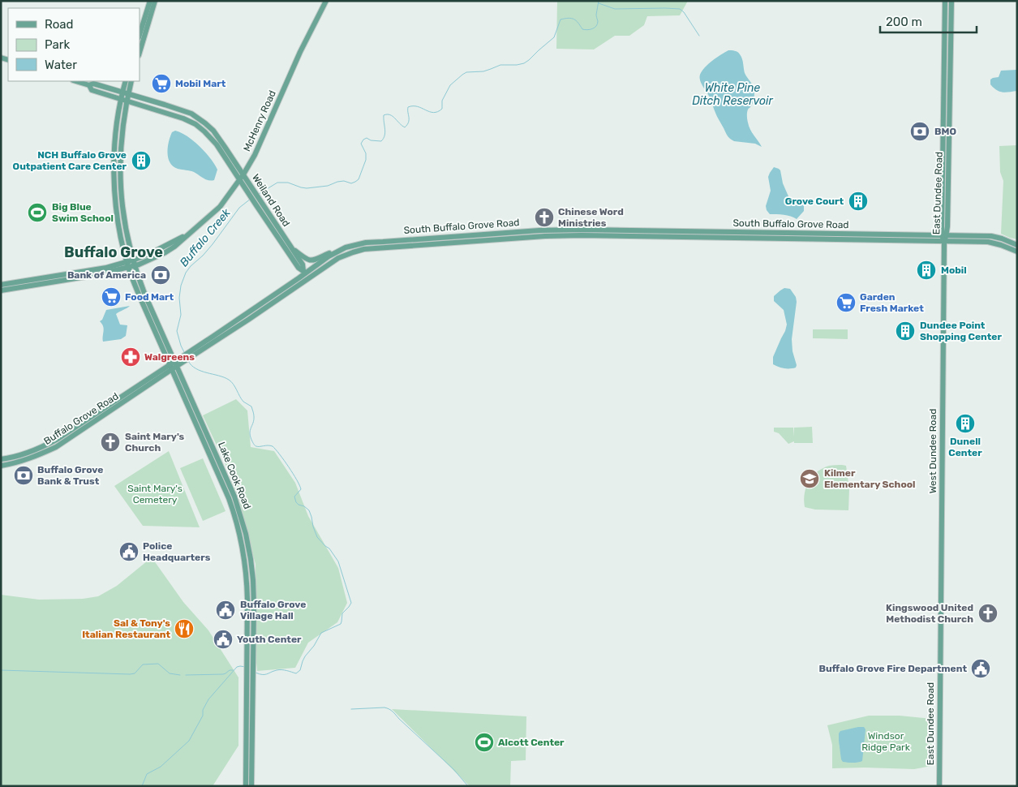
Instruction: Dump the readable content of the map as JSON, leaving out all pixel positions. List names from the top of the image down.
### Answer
{
  "streets": {
    "main road": [
      "McHenry Road",
      "East Dundee Road",
      "Weiland Road",
      "South Buffalo Grove Road",
      "Buffalo Grove Road",
      "West Dundee Road",
      "Lake Cook Road"
    ]
  },
  "crossings": [
    ["McHenry Road", "Weiland Road"],
    ["McHenry Road", "Lake Cook Road"],
    ["East Dundee Road", "South Buffalo Grove Road"],
    ["East Dundee Road", "West Dundee Road"],
    ["Weiland Road", "South Buffalo Grove Road"],
    ["South Buffalo Grove Road", "Buffalo Grove Road"],
    ["South Buffalo Grove Road", "West Dundee Road"],
    ["South Buffalo Grove Road", "Lake Cook Road"]
  ],
  "districts": ["Buffalo Grove"],
  "water": ["White Pine Ditch Reservoir", "Buffalo Creek"],
  "parks": ["Saint Mary's Cemetery", "Windsor Ridge Park"],
  "places": {
    "supermarket": ["Mobil Mart", "Food Mart", "Garden Fresh Market"],
    "bank": ["BMO", "Bank of America", "Buffalo Grove Bank & Trust"],
    "building": [
      "NCH Buffalo Grove Outpatient Care Center",
      "Grove Court",
      "Mobil",
      "Dundee Point Shopping Center",
      "Dunell Center"
    ],
    "sports": ["Big Blue Swim School", "Alcott Center"],
    "church": ["Chinese Word Ministries", "Saint Mary's Church", "Kingswood United Methodist Church"],
    "pharmacy": ["Walgreens"],
    "school or university": ["Kilmer Elementary School"],
    "public building": [
      "Police Headquarters",
      "Buffalo Grove Village Hall",
      "Youth Center",
      "Buffalo Grove Fire Department"
    ],
    "restaurant": ["Sal & Tony's Italian Restaurant"]
  },
  "legend": ["Road", "Park", "Water"],
  "scale_bar": "200 m"
}
